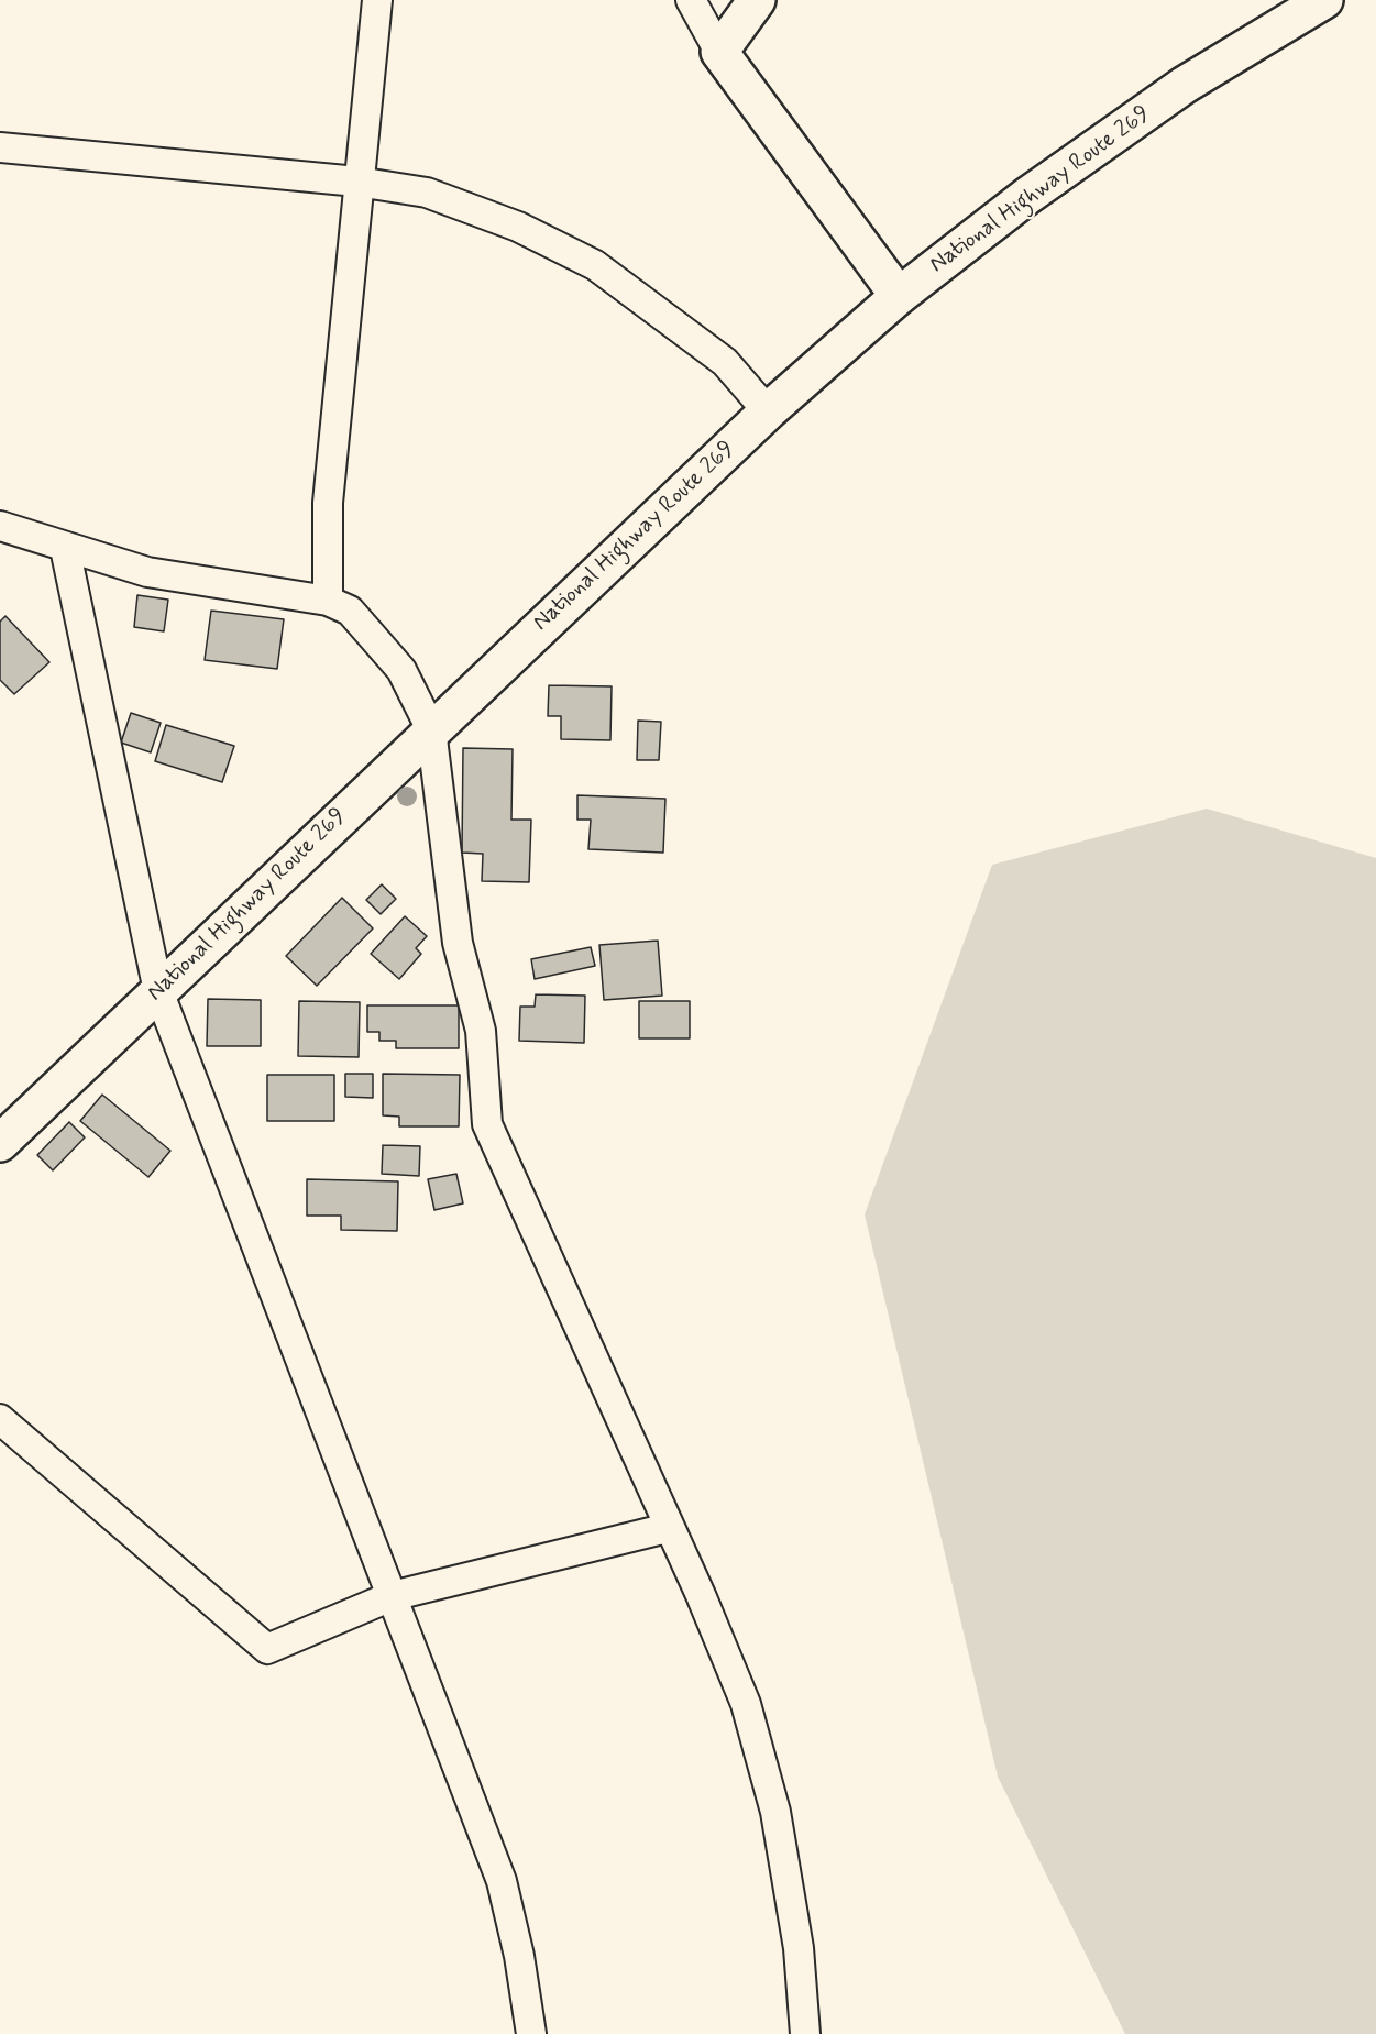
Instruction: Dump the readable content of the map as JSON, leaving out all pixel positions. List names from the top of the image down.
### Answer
{
  "streets": {
    "main road": ["National Highway Route 269"]
  }
}
